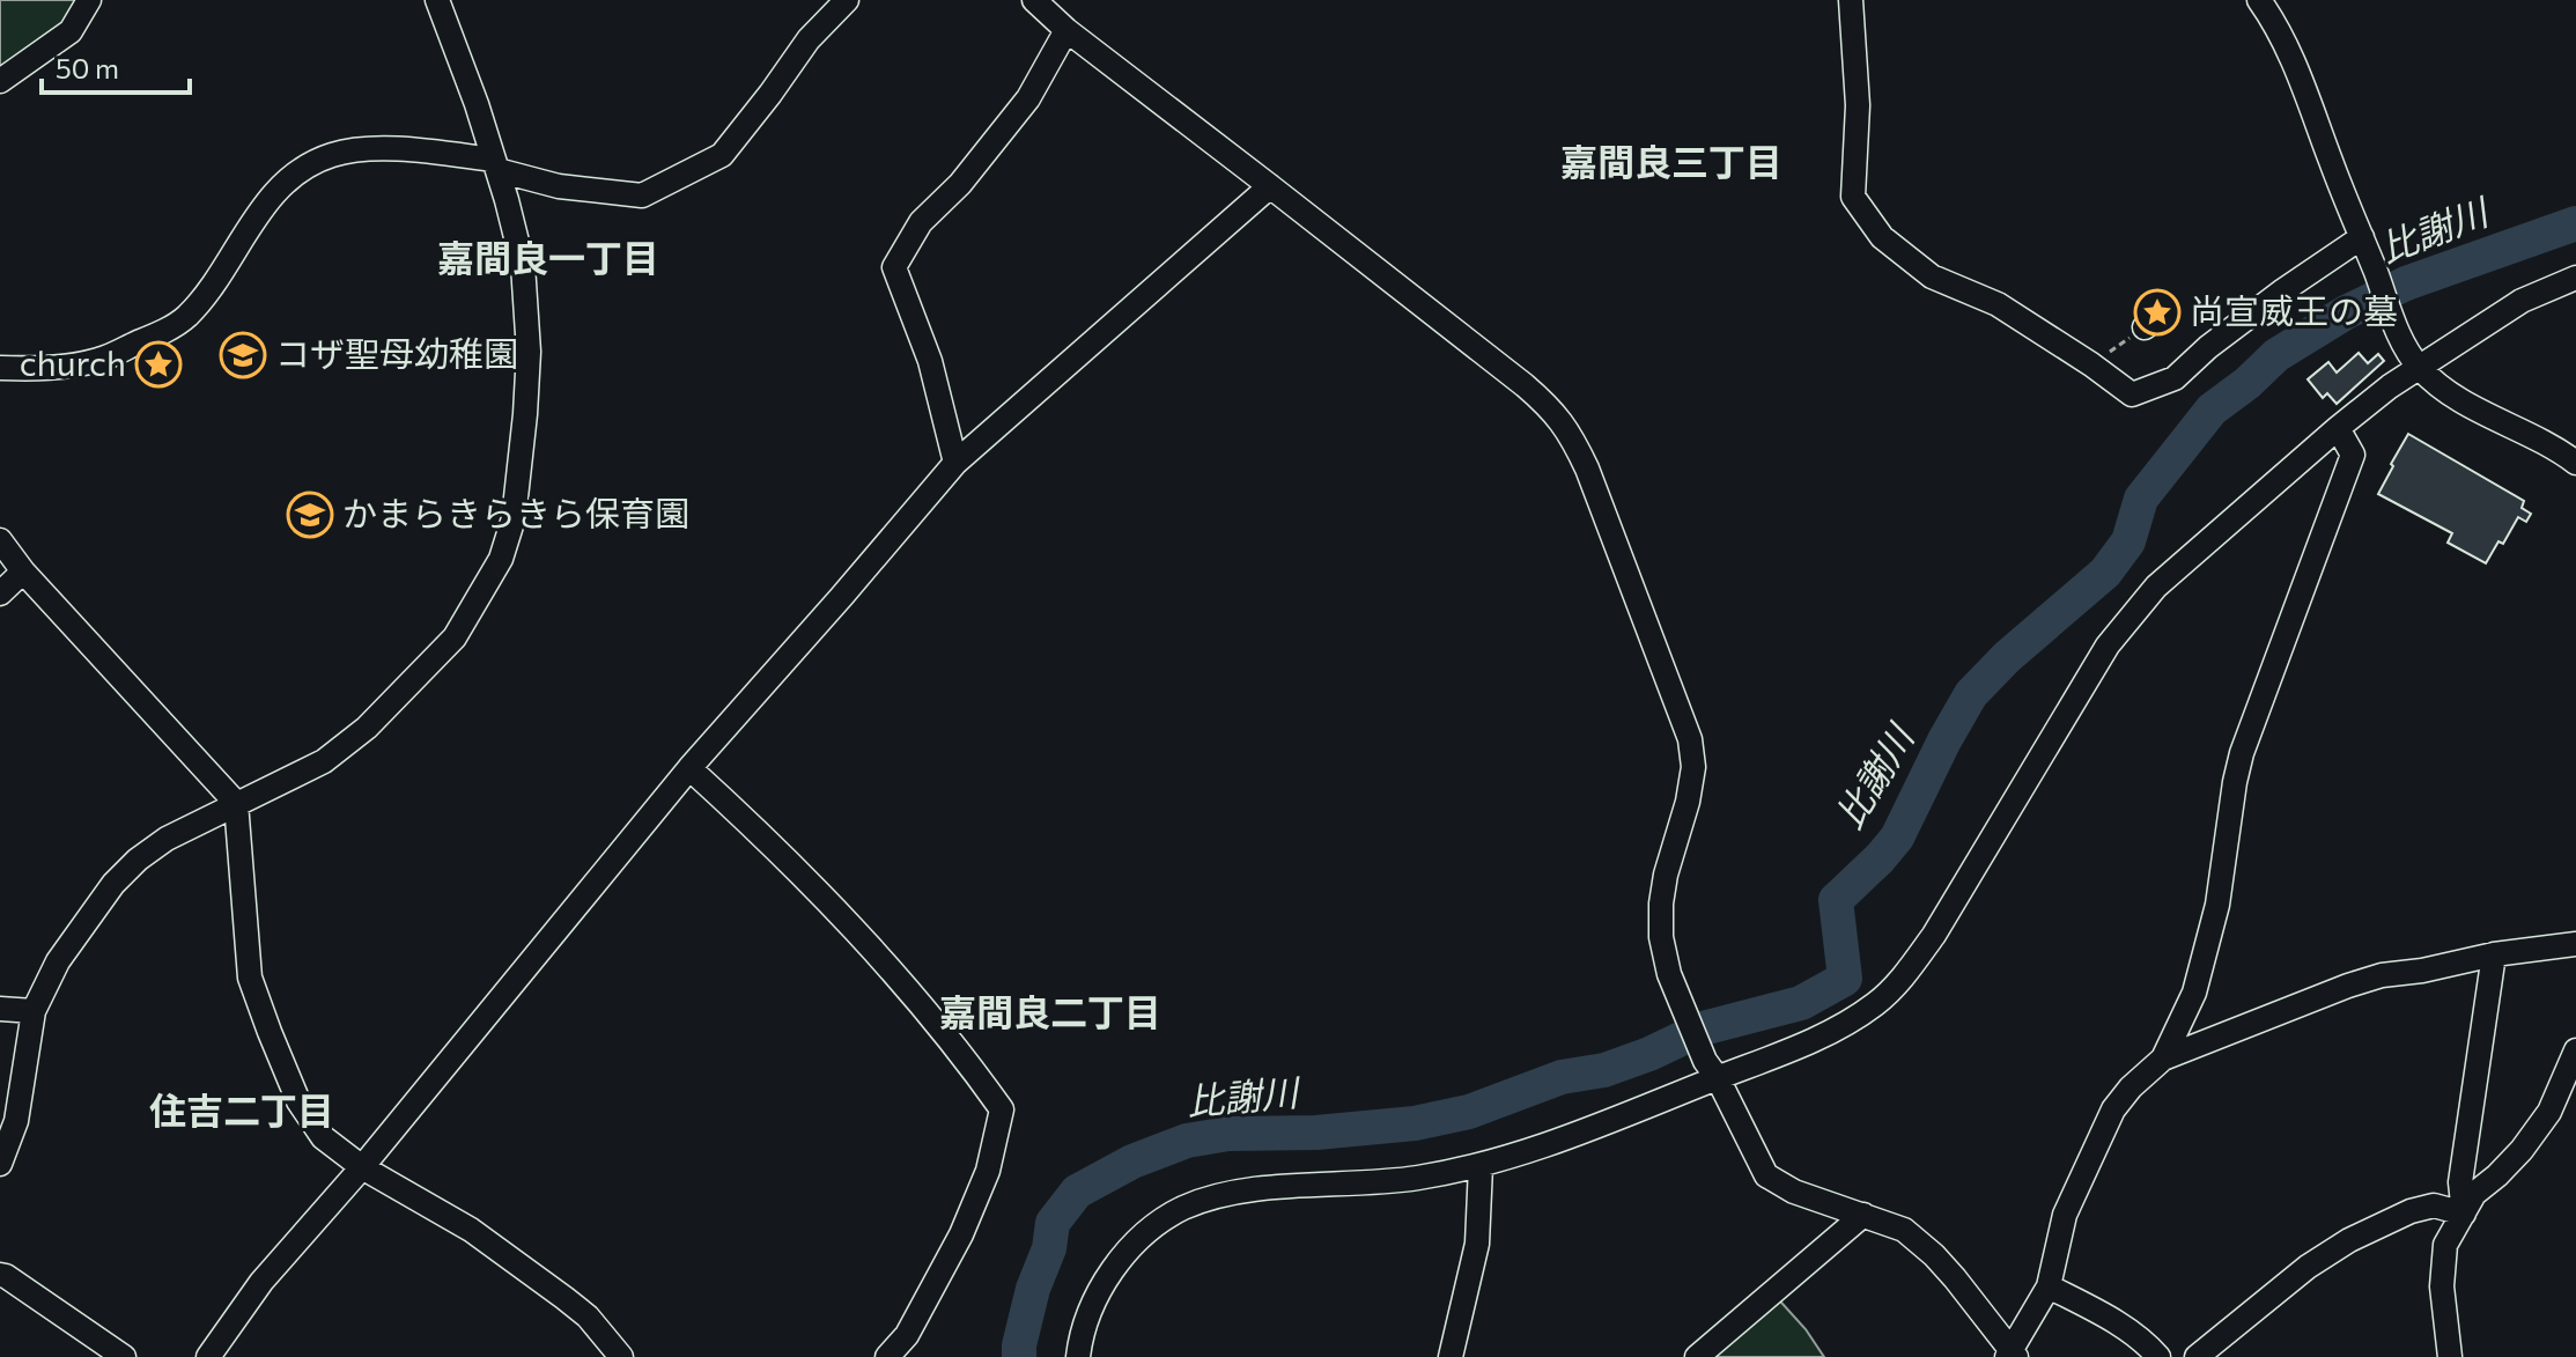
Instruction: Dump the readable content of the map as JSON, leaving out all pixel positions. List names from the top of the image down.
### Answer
{
  "districts": [
    "嘉間良三丁目",
    "嘉間良一丁目",
    "嘉間良二丁目",
    "住吉二丁目"
  ],
  "water": ["比謝川"],
  "places": {
    "place": ["尚宣威王の墓", "church"],
    "school or university": ["コザ聖母幼稚園", "かまらきらきら保育園"]
  },
  "scale_bar": "50 m"
}
